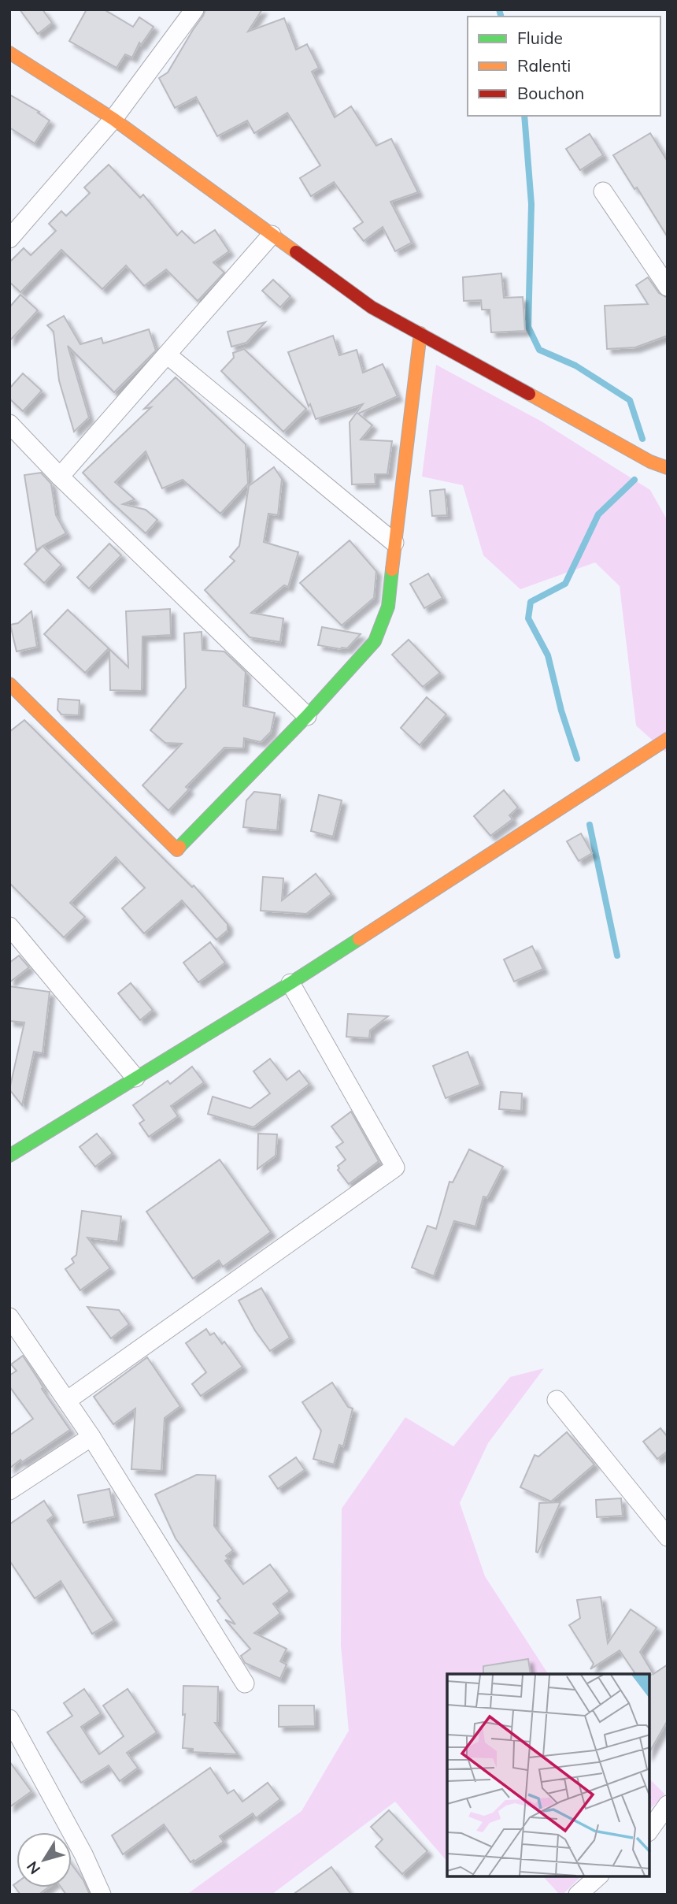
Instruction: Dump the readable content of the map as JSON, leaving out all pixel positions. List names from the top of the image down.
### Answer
{
  "legend": ["Fluide", "Ralenti", "Bouchon"],
  "north": "bottom left"
}
